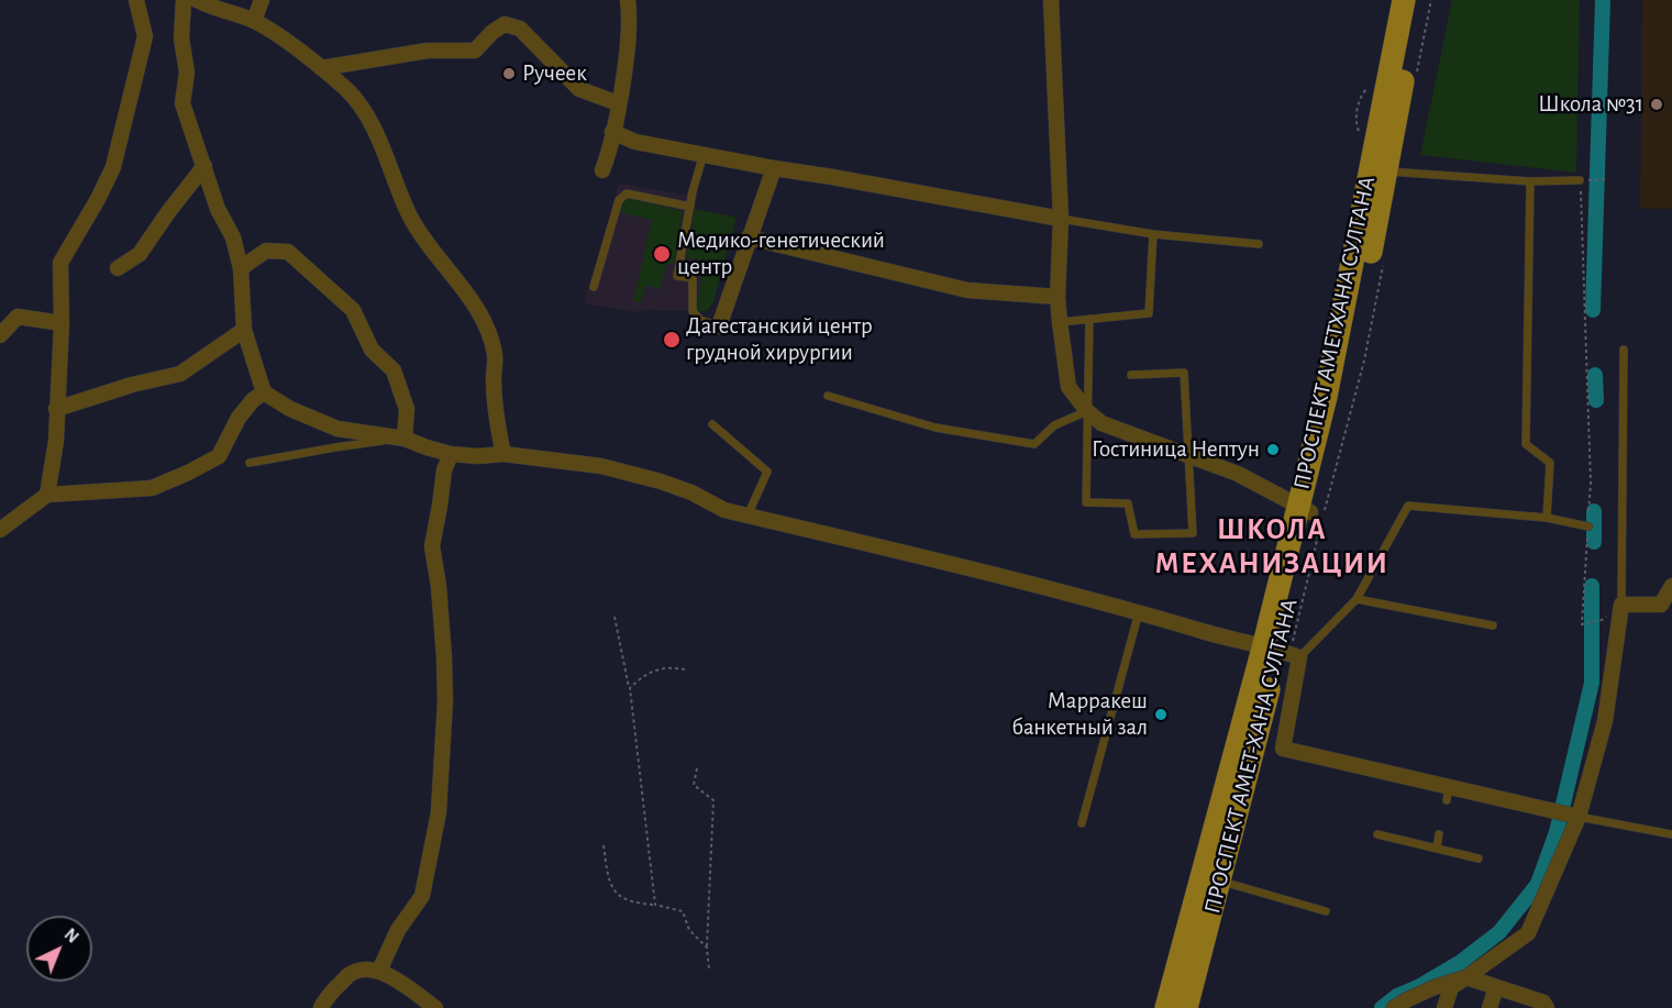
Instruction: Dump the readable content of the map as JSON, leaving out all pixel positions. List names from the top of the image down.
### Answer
{
  "streets": {
    "main road": ["ПРОСПЕКТ АМЕТХАНА СУЛТАНА", "ПРОСПЕКТ АМЕТ-ХАНА СУЛТАНА"]
  },
  "crossings": [
    ["ПРОСПЕКТ АМЕТХАНА СУЛТАНА", "ПРОСПЕКТ АМЕТ-ХАНА СУЛТАНА"]
  ],
  "districts": ["ШКОЛА МЕХАНИЗАЦИИ"],
  "places": [
    "Ручеек",
    "Школа №31",
    "Медико-генетический центр",
    "Дагестанский центр грудной хирургии",
    "Гостиница Нептун",
    "Марракеш банкетный зал"
  ],
  "north": "top right"
}
